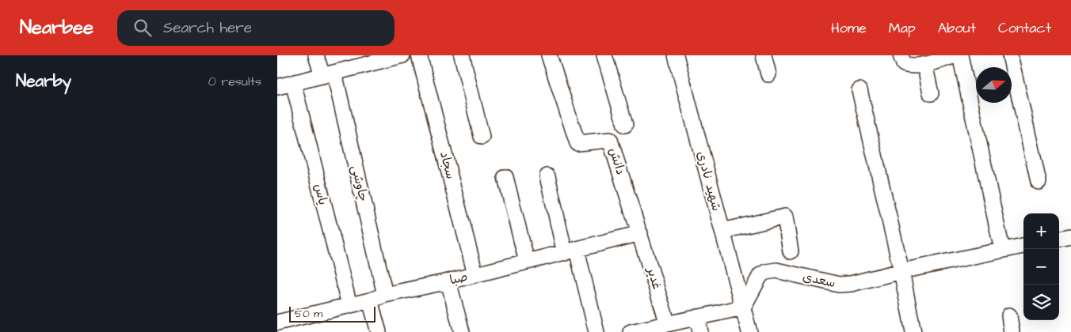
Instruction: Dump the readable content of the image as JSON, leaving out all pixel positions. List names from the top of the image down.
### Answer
{
  "streets": {
    "street": [
      "دانش",
      "سجاد",
      "شهید نادری",
      "چاوشی",
      "یاس",
      "صبا",
      "غدیر",
      "سعدی"
    ]
  },
  "crossings": [
    ["دانش", "صبا"],
    ["دانش", "غدیر"],
    ["سجاد", "صبا"],
    ["شهید نادری", "سعدی"],
    ["چاوشی", "صبا"],
    ["یاس", "صبا"],
    ["صبا", "غدیر"]
  ],
  "scale_bar": "50 m",
  "north": "right",
  "page": {
    "header": "Nearbee",
    "search": "Search here",
    "nav": [
      "Home",
      "Map",
      "About",
      "Contact"
    ],
    "heading": ["Nearby", "0 results"],
    "map_buttons": ["+", "−"],
    "scale": "50 m"
  }
}
